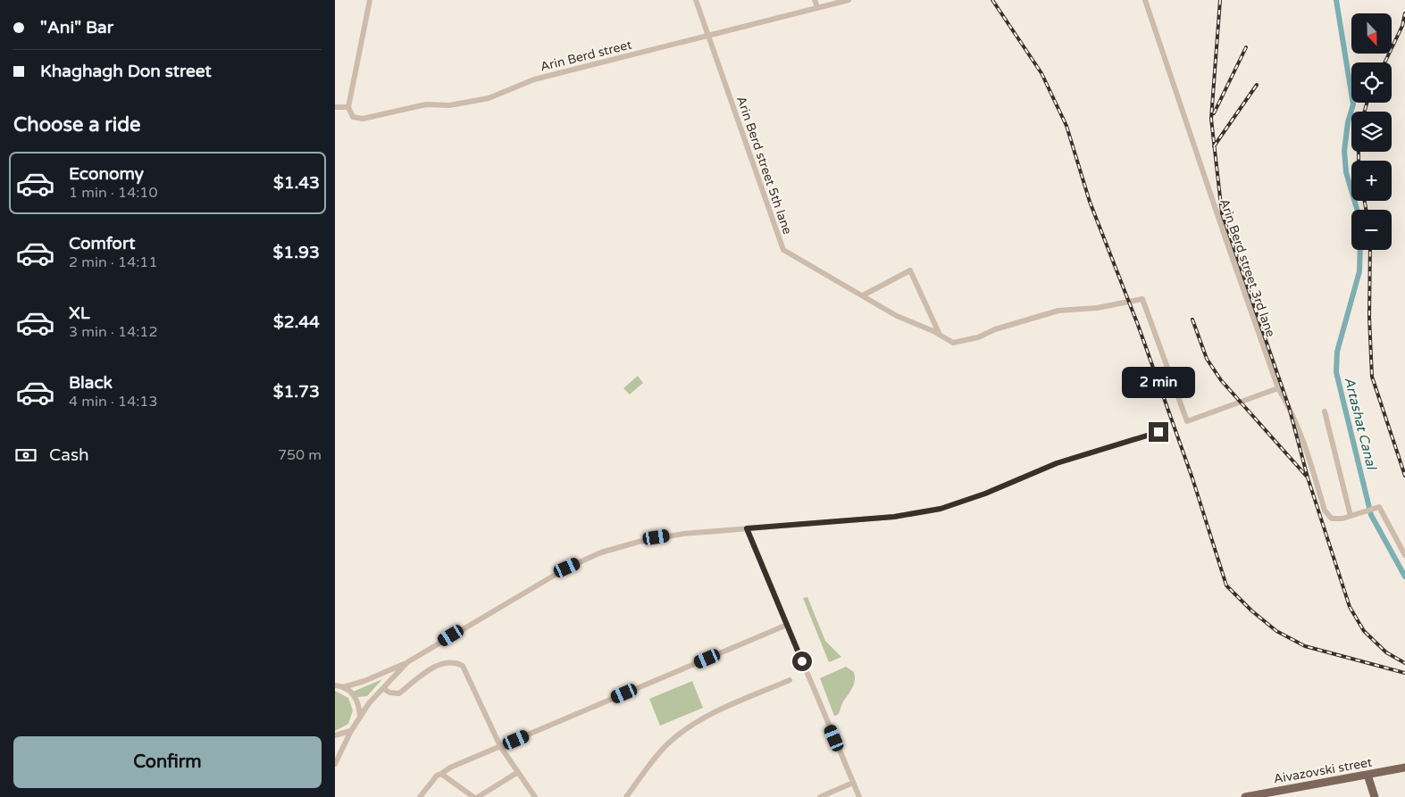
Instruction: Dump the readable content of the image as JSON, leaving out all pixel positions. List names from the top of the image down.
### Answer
{
  "streets": {
    "main road": ["Aivazovski street"],
    "street": ["Arin Berd street", "Arin Berd street 5th lane", "Arin Berd street 3rd lane"]
  },
  "crossings": [
    ["Arin Berd street", "Arin Berd street 5th lane"],
    ["Arin Berd street 5th lane", "Arin Berd street 3rd lane"]
  ],
  "water": ["Artashat Canal"],
  "north": "bottom",
  "page": {
    "banner": ["\"Ani\" Bar", "Khaghagh Don street"],
    "map_buttons": ["+", "−"],
    "heading": "Choose a ride",
    "list": [
      {
        "name": "Economy",
        "note": "1 min · 14:10",
        "value": "$1.43"
      },
      {
        "name": "Comfort",
        "note": "2 min · 14:11",
        "value": "$1.93"
      },
      {
        "name": "XL",
        "note": "3 min · 14:12",
        "value": "$2.44"
      },
      {
        "name": "Black",
        "note": "4 min · 14:13",
        "value": "$1.73"
      }
    ],
    "bubble": "2 min",
    "pay": ["Cash", "750 m"],
    "buttons": "Confirm"
  }
}
